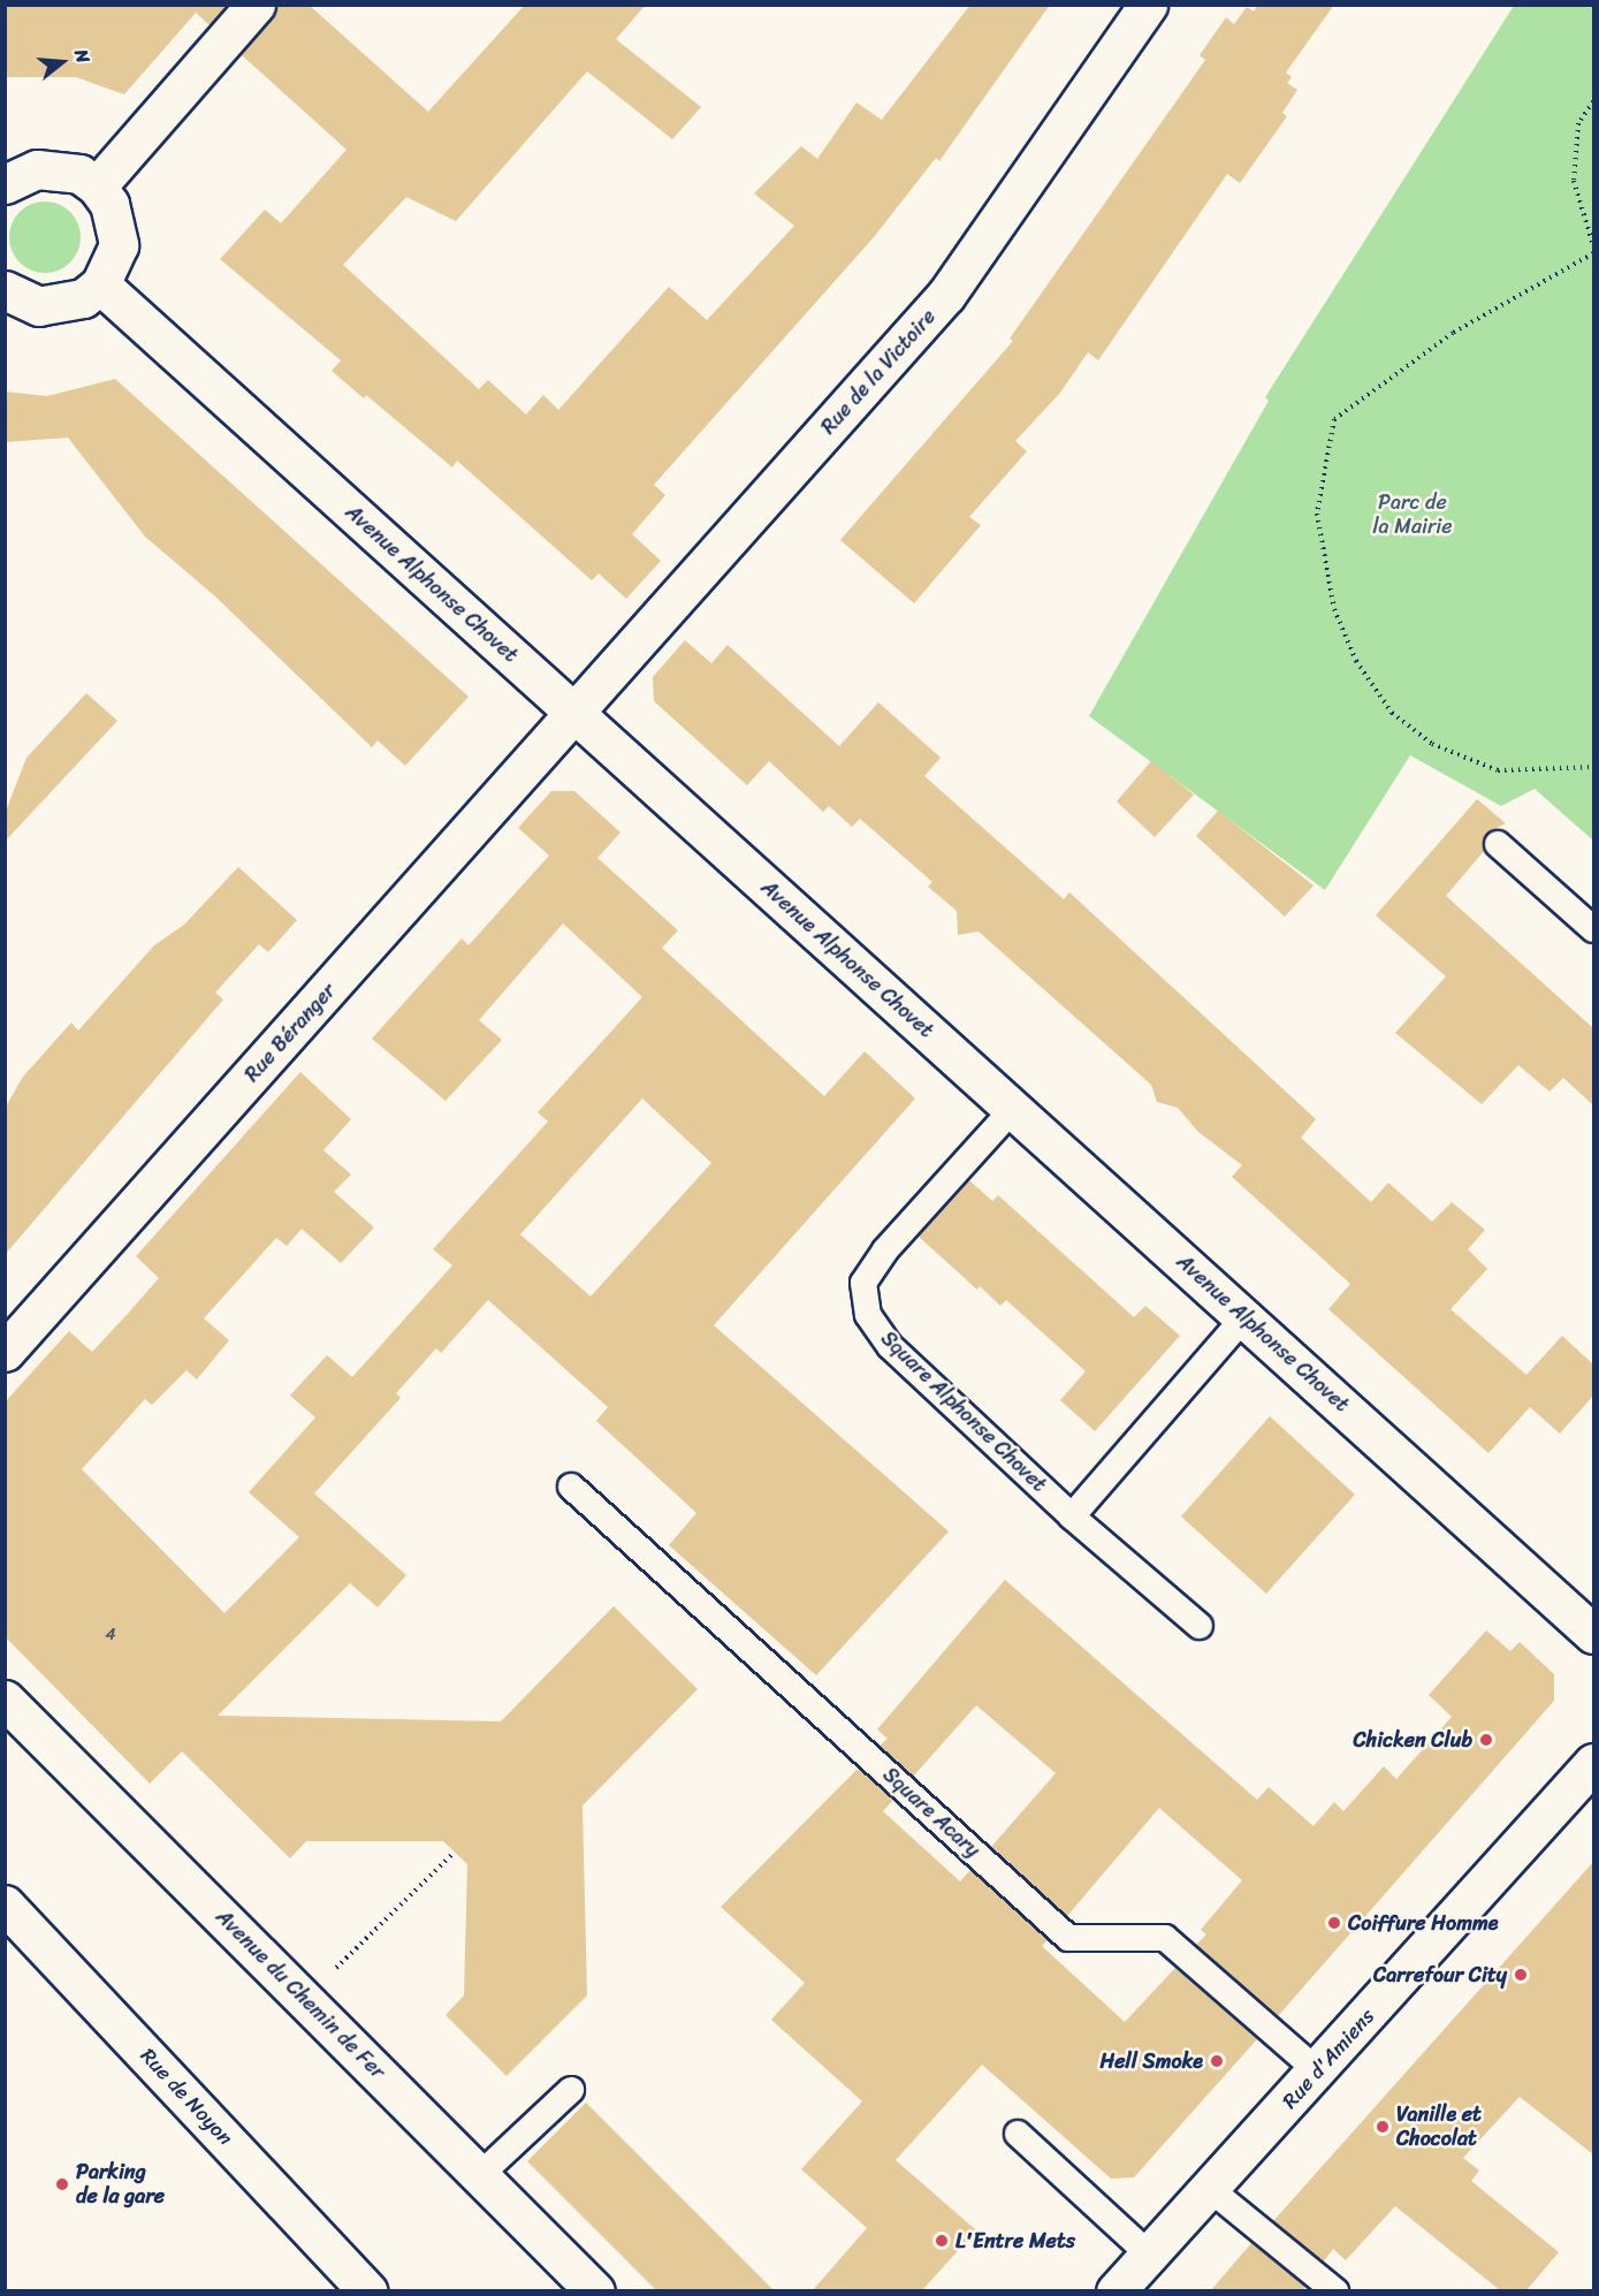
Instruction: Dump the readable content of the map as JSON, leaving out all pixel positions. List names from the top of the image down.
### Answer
{
  "streets": {
    "street": [
      "Rue de la Victoire",
      "Avenue Alphonse Chovet",
      "Rue Béranger",
      "Avenue du Chemin de Fer",
      "Rue d'Amiens",
      "Rue de Noyon"
    ],
    "lane": ["Square Alphonse Chovet", "Square Acary"]
  },
  "crossings": [
    ["Rue de la Victoire", "Avenue Alphonse Chovet"],
    ["Rue de la Victoire", "Rue Béranger"],
    ["Avenue Alphonse Chovet", "Rue Béranger"],
    ["Avenue Alphonse Chovet", "Square Alphonse Chovet"],
    ["Square Acary", "Rue d'Amiens"]
  ],
  "parks": ["Parc de la Mairie"],
  "places": [
    "Chicken Club",
    "Coiffure Homme",
    "Carrefour City",
    "Hell Smoke",
    "Vanille et Chocolat",
    "Parking de la gare",
    "L'Entre Mets"
  ],
  "house_numbers": ["4"],
  "north": "right"
}
